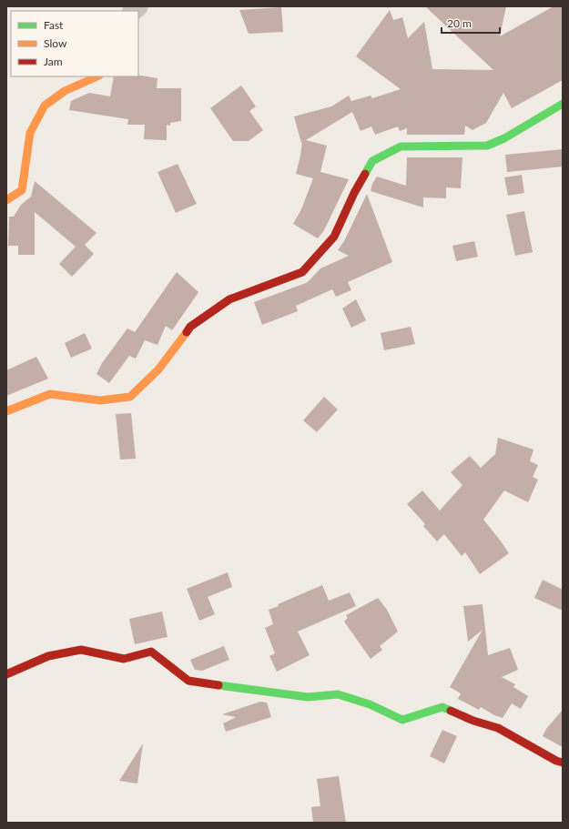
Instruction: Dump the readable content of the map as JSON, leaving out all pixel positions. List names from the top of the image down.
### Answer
{
  "legend": ["Fast", "Slow", "Jam"],
  "scale_bar": "20 m"
}
